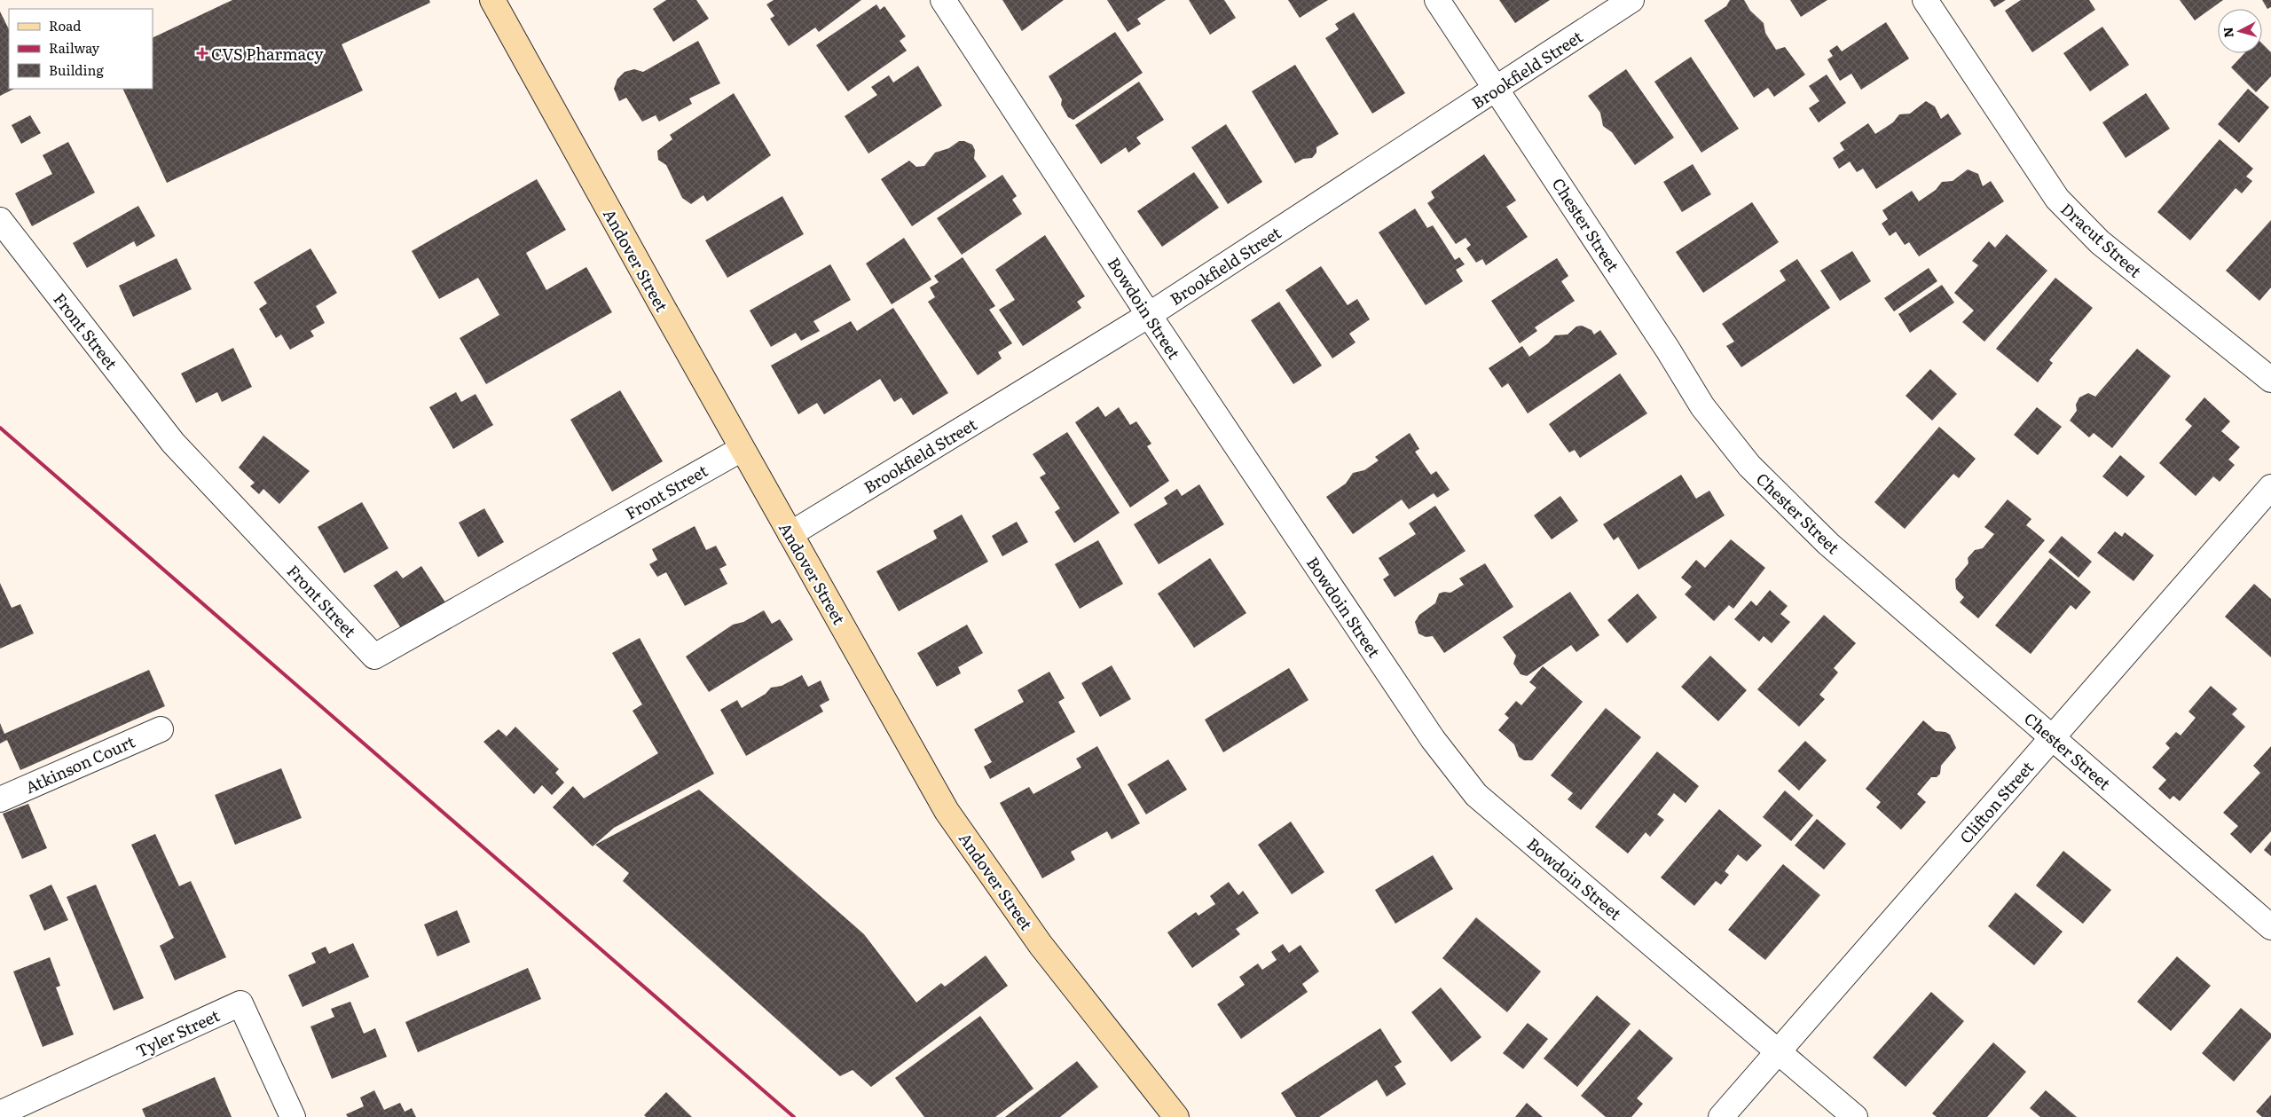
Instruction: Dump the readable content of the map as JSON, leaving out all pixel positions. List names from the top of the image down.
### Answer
{
  "streets": {
    "main road": ["Andover Street"],
    "street": [
      "Brookfield Street",
      "Chester Street",
      "Dracut Street",
      "Bowdoin Street",
      "Front Street",
      "Atkinson Court",
      "Clifton Street",
      "Tyler Street"
    ]
  },
  "crossings": [
    ["Brookfield Street", "Chester Street"],
    ["Brookfield Street", "Andover Street"],
    ["Brookfield Street", "Bowdoin Street"],
    ["Chester Street", "Clifton Street"],
    ["Andover Street", "Front Street"],
    ["Bowdoin Street", "Clifton Street"]
  ],
  "places": {
    "health": ["CVS Pharmacy"]
  },
  "legend": ["Road", "Railway", "Building"],
  "north": "left"
}
